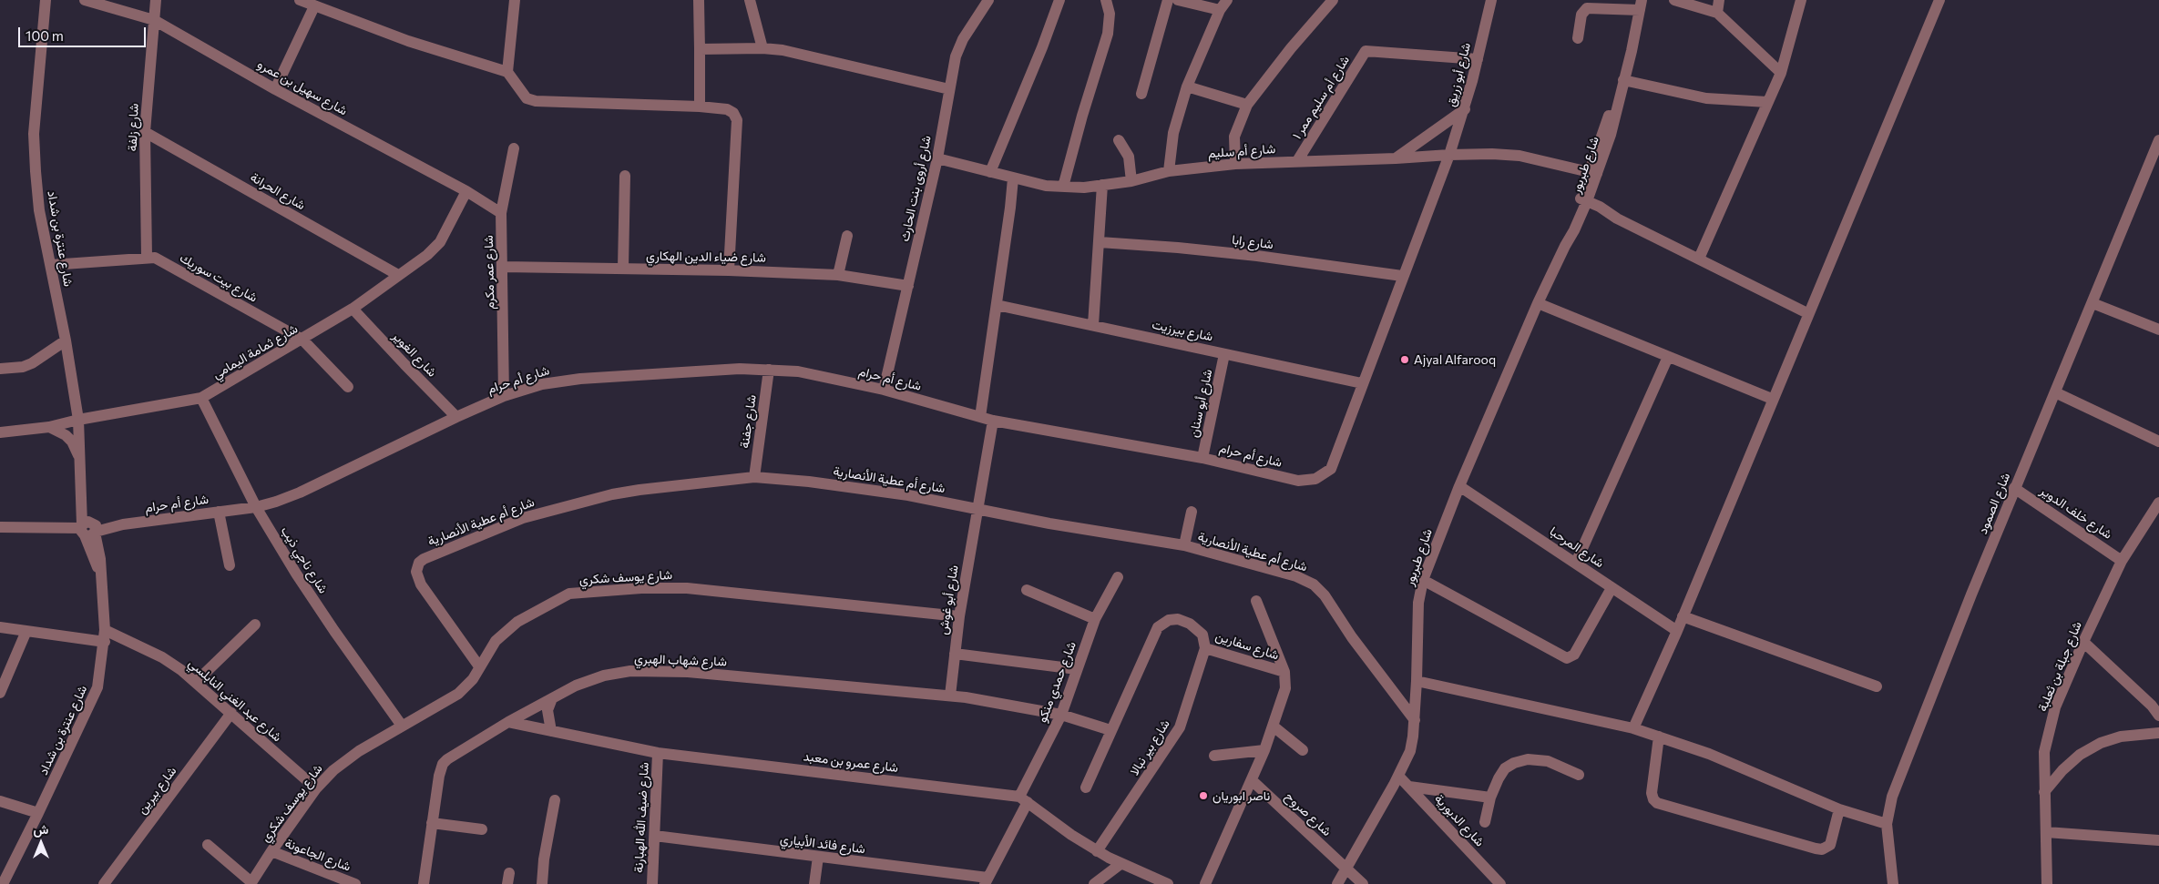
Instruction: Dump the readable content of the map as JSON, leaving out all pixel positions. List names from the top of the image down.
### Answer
{
  "streets": {
    "street": [
      "شارع أبو زريق",
      "شارع سهيل بن عمرو",
      "شارع أم سليم ممر ١",
      "شارع زلفة",
      "شارع أم سليم",
      "شارع طبربور",
      "شارع أروى بنت الحارث",
      "شارع الحرانة",
      "شارع عنترة بن شداد",
      "شارع رابا",
      "شارع ضياء الدين الهكاري",
      "شارع عمر مكرم",
      "شارع بيت سوريك",
      "شارع بيرزيت",
      "شارع ثمامة اليمامي",
      "شارع الغوير",
      "شارع أم حرام",
      "شارع أبو سنان",
      "شارع جفنة",
      "شارع أم عطية الأنصارية",
      "شارع الصمود",
      "شارع خلف الدوير",
      "شارع المرحبا",
      "شارع ناجي ذيب",
      "شارع يوسف شكري",
      "شارع أبو غوش",
      "شارع سفارين",
      "شارع شهاب الهبري",
      "شارع جبلة بن ثعلبة",
      "شارع حمدي منكو",
      "شارع عبد الغني النابلسي",
      "شارع بير نبالا",
      "شارع عمرو بن معبد",
      "شارع بيرين",
      "شارع صروح",
      "شارع ضيف الله الهبارنة",
      "شارع الدبورية",
      "شارع فائد الأبياري",
      "شارع الجاعونة"
    ]
  },
  "crossings": [
    ["شارع أبو زريق", "شارع أم سليم ممر ١"],
    ["شارع أبو زريق", "شارع أم سليم"],
    ["شارع أبو زريق", "شارع أم حرام"],
    ["شارع سهيل بن عمرو", "شارع زلفة"],
    ["شارع سهيل بن عمرو", "شارع عمر مكرم"],
    ["شارع سهيل بن عمرو", "شارع ثمامة اليمامي"],
    ["شارع أم سليم ممر ١", "شارع أم سليم"],
    ["شارع زلفة", "شارع الحرانة"],
    ["شارع زلفة", "شارع بيت سوريك"],
    ["شارع أم سليم", "شارع طبربور"],
    ["شارع أم سليم", "شارع أروى بنت الحارث"],
    ["شارع أم سليم", "شارع أم حرام"],
    ["شارع طبربور", "شارع أم عطية الأنصارية"],
    ["شارع طبربور", "شارع المرحبا"],
    ["شارع طبربور", "شارع صروح"],
    ["شارع طبربور", "شارع الدبورية"],
    ["شارع أروى بنت الحارث", "شارع ضياء الدين الهكاري"],
    ["شارع أروى بنت الحارث", "شارع أم حرام"],
    ["شارع الحرانة", "شارع ثمامة اليمامي"],
    ["شارع عنترة بن شداد", "شارع بيت سوريك"],
    ["شارع عنترة بن شداد", "شارع ثمامة اليمامي"],
    ["شارع عنترة بن شداد", "شارع أم حرام"],
    ["شارع عنترة بن شداد", "شارع عبد الغني النابلسي"],
    ["شارع رابا", "شارع أم حرام"],
    ["شارع ضياء الدين الهكاري", "شارع عمر مكرم"],
    ["شارع عمر مكرم", "شارع أم حرام"],
    ["شارع بيت سوريك", "شارع ثمامة اليمامي"],
    ["شارع بيرزيت", "شارع أم حرام"],
    ["شارع بيرزيت", "شارع أبو سنان"],
    ["شارع ثمامة اليمامي", "شارع الغوير"],
    ["شارع ثمامة اليمامي", "شارع ناجي ذيب"],
    ["شارع الغوير", "شارع أم حرام"],
    ["شارع أم حرام", "شارع أبو سنان"],
    ["شارع أم حرام", "شارع جفنة"],
    ["شارع أم حرام", "شارع ناجي ذيب"],
    ["شارع أم حرام", "شارع أبو غوش"],
    ["شارع جفنة", "شارع أم عطية الأنصارية"],
    ["شارع أم عطية الأنصارية", "شارع يوسف شكري"],
    ["شارع أم عطية الأنصارية", "شارع أبو غوش"],
    ["شارع الصمود", "شارع خلف الدوير"],
    ["شارع خلف الدوير", "شارع جبلة بن ثعلبة"],
    ["شارع ناجي ذيب", "شارع يوسف شكري"],
    ["شارع يوسف شكري", "شارع أبو غوش"],
    ["شارع يوسف شكري", "شارع عبد الغني النابلسي"],
    ["شارع يوسف شكري", "شارع الجاعونة"],
    ["شارع أبو غوش", "شارع شهاب الهبري"],
    ["شارع سفارين", "شارع بير نبالا"],
    ["شارع سفارين", "شارع صروح"],
    ["شارع شهاب الهبري", "شارع حمدي منكو"],
    ["شارع شهاب الهبري", "شارع عمرو بن معبد"],
    ["شارع حمدي منكو", "شارع عمرو بن معبد"],
    ["شارع حمدي منكو", "شارع فائد الأبياري"],
    ["شارع عبد الغني النابلسي", "شارع بيرين"],
    ["شارع بير نبالا", "شارع عمرو بن معبد"],
    ["شارع عمرو بن معبد", "شارع ضيف الله الهبارنة"],
    ["شارع ضيف الله الهبارنة", "شارع فائد الأبياري"]
  ],
  "places": ["Ajyal Alfarooq", "ناصر ابوريان"],
  "scale_bar": "100 m",
  "north": "top"
}
